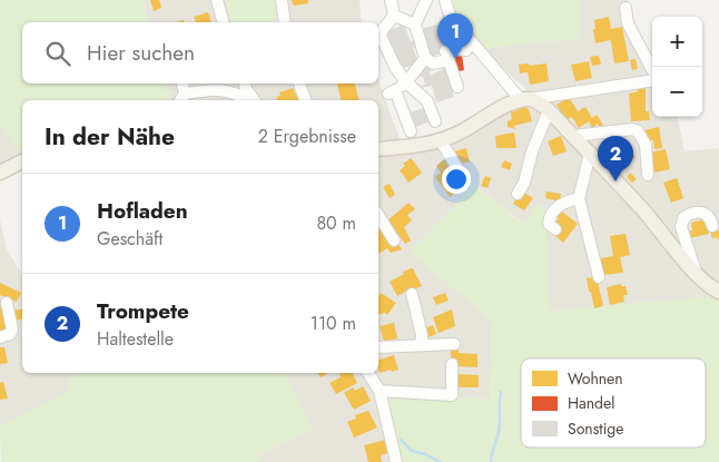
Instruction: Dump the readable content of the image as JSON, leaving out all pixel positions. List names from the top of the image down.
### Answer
{
  "legend": ["Wohnen", "Handel", "Sonstige"],
  "page": {
    "pins": ["1", "2"],
    "map_buttons": ["+", "−"],
    "search": "Hier suchen",
    "heading": ["In der Nähe", "2 Ergebnisse"],
    "list": [
      {
        "mark": "1",
        "name": "Hofladen",
        "note": "Geschäft",
        "value": "80 m"
      },
      {
        "mark": "2",
        "name": "Trompete",
        "note": "Haltestelle",
        "value": "110 m"
      }
    ]
  }
}
